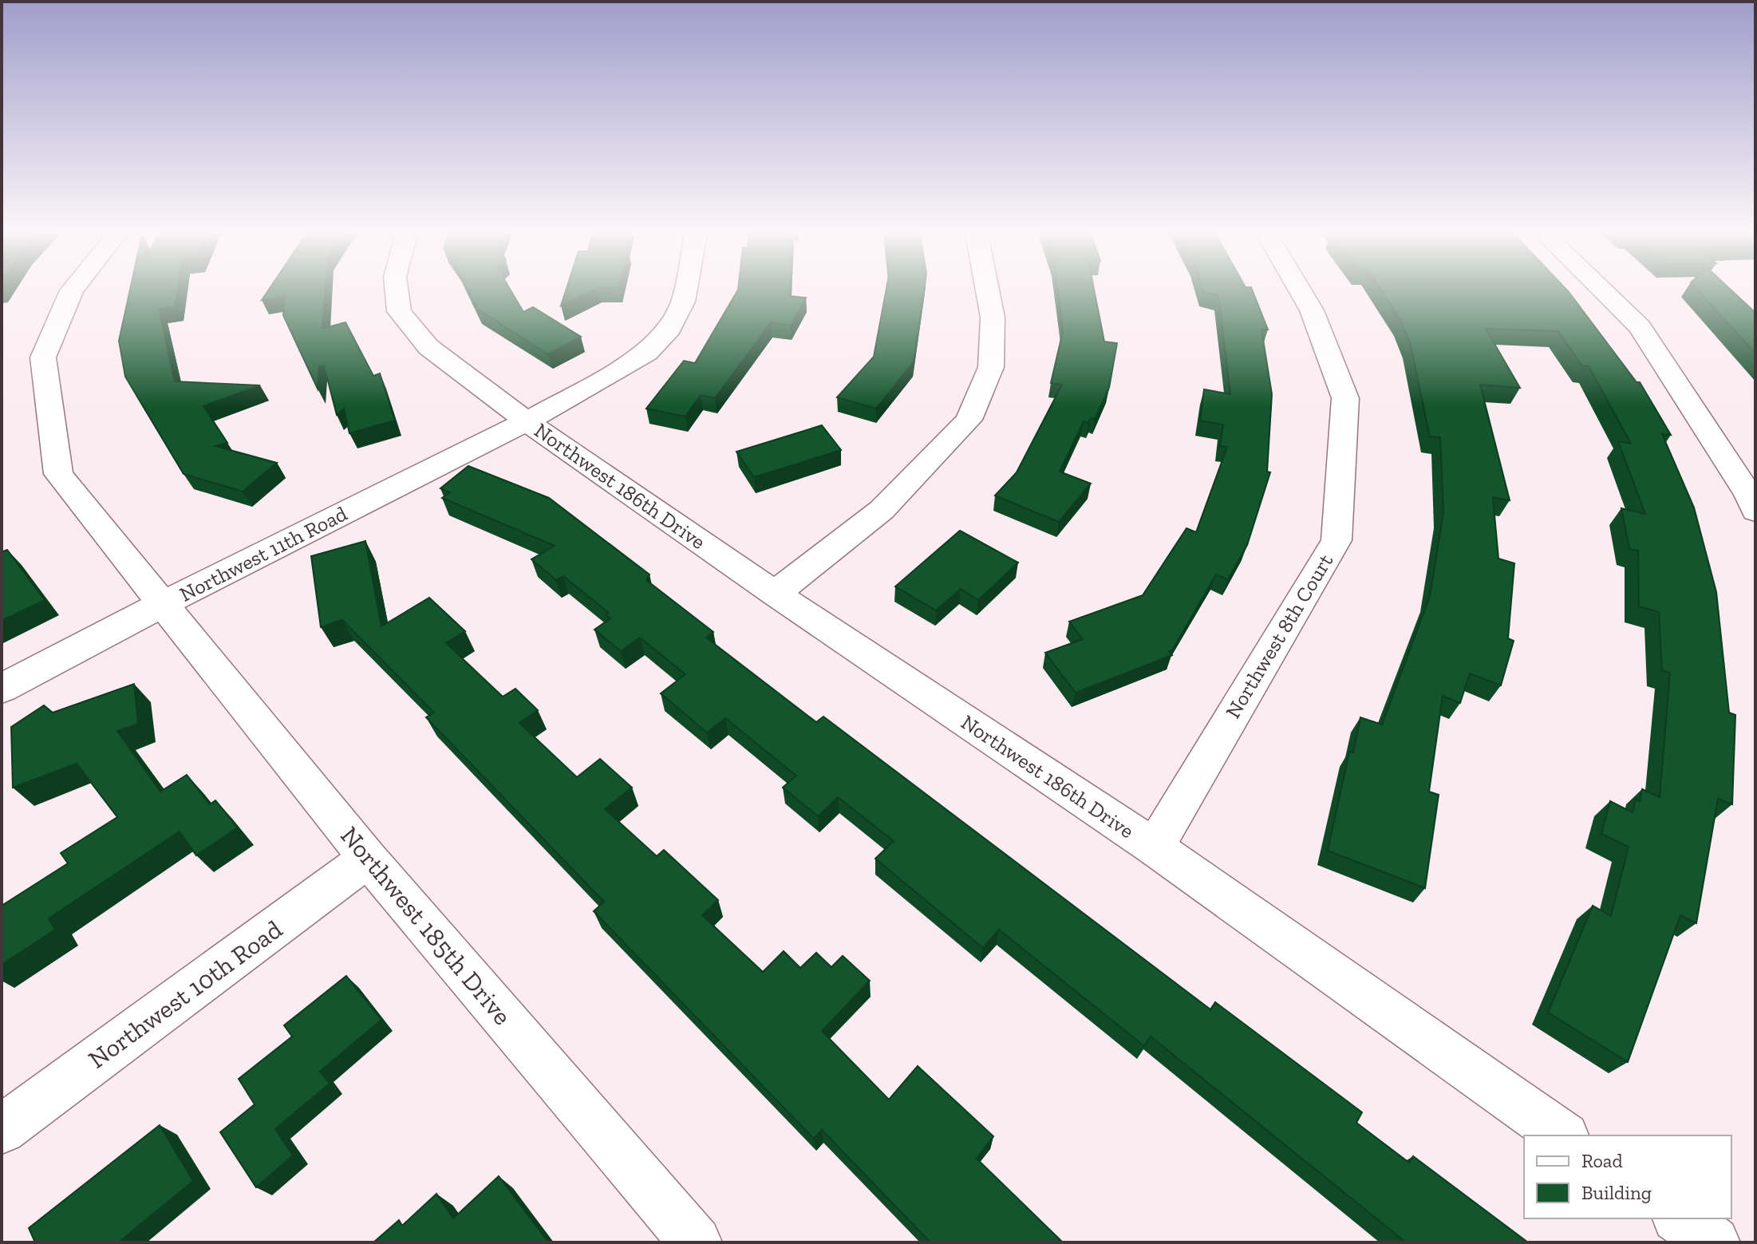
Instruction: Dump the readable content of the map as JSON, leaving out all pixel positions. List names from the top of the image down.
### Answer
{
  "streets": {
    "street": [
      "Northwest 186th Drive",
      "Northwest 11th Road",
      "Northwest 8th Court",
      "Northwest 185th Drive",
      "Northwest 10th Road"
    ]
  },
  "crossings": [
    ["Northwest 186th Drive", "Northwest 11th Road"],
    ["Northwest 186th Drive", "Northwest 8th Court"],
    ["Northwest 11th Road", "Northwest 185th Drive"],
    ["Northwest 185th Drive", "Northwest 10th Road"]
  ],
  "legend": ["Road", "Building"]
}
